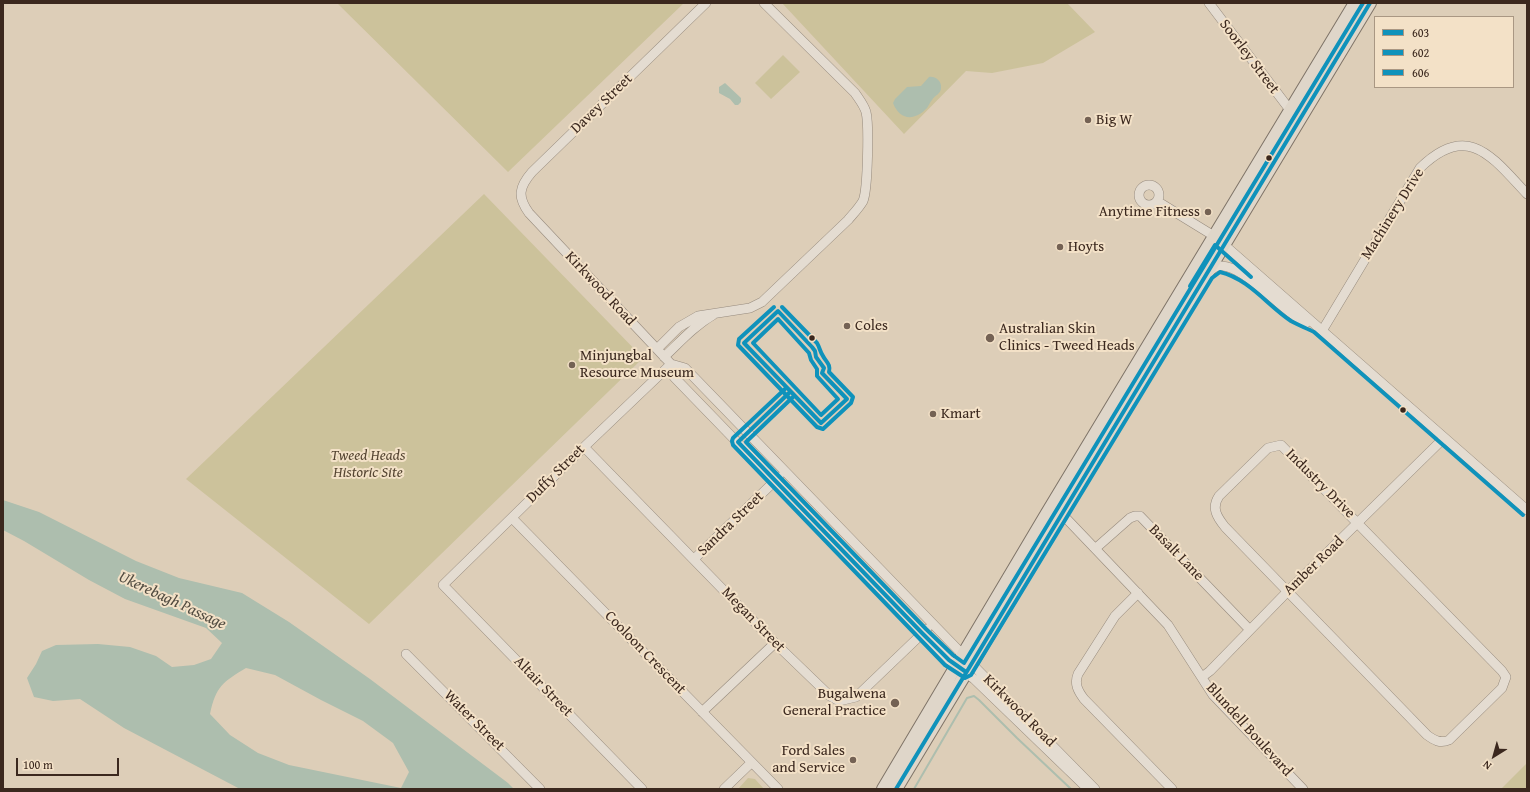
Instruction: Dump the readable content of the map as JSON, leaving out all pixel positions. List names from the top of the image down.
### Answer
{
  "streets": {
    "street": [
      "Soorley Street",
      "Davey Street",
      "Machinery Drive",
      "Kirkwood Road",
      "Duffy Street",
      "Industry Drive",
      "Sandra Street",
      "Basalt Lane",
      "Amber Road",
      "Megan Street",
      "Cooloon Crescent",
      "Altair Street",
      "Water Street",
      "Blundell Boulevard"
    ]
  },
  "crossings": [
    ["Davey Street", "Kirkwood Road"],
    ["Kirkwood Road", "Duffy Street"],
    ["Kirkwood Road", "Sandra Street"],
    ["Kirkwood Road", "Megan Street"],
    ["Duffy Street", "Megan Street"],
    ["Duffy Street", "Cooloon Crescent"],
    ["Duffy Street", "Altair Street"],
    ["Industry Drive", "Amber Road"],
    ["Sandra Street", "Megan Street"],
    ["Basalt Lane", "Amber Road"],
    ["Basalt Lane", "Blundell Boulevard"],
    ["Amber Road", "Blundell Boulevard"]
  ],
  "water": ["Ukerebagh Passage"],
  "parks": ["Tweed Heads Historic Site"],
  "places": [
    "Big W",
    "Anytime Fitness",
    "Hoyts",
    "Coles",
    "Australian Skin Clinics - Tweed Heads",
    "Minjungbal Resource Museum",
    "Kmart",
    "Bugalwena General Practice",
    "Ford Sales and Service"
  ],
  "lines": ["transit line 603", "transit line 606", "transit line 602"],
  "legend": ["603", "602", "606"],
  "scale_bar": "100 m",
  "north": "bottom left"
}
